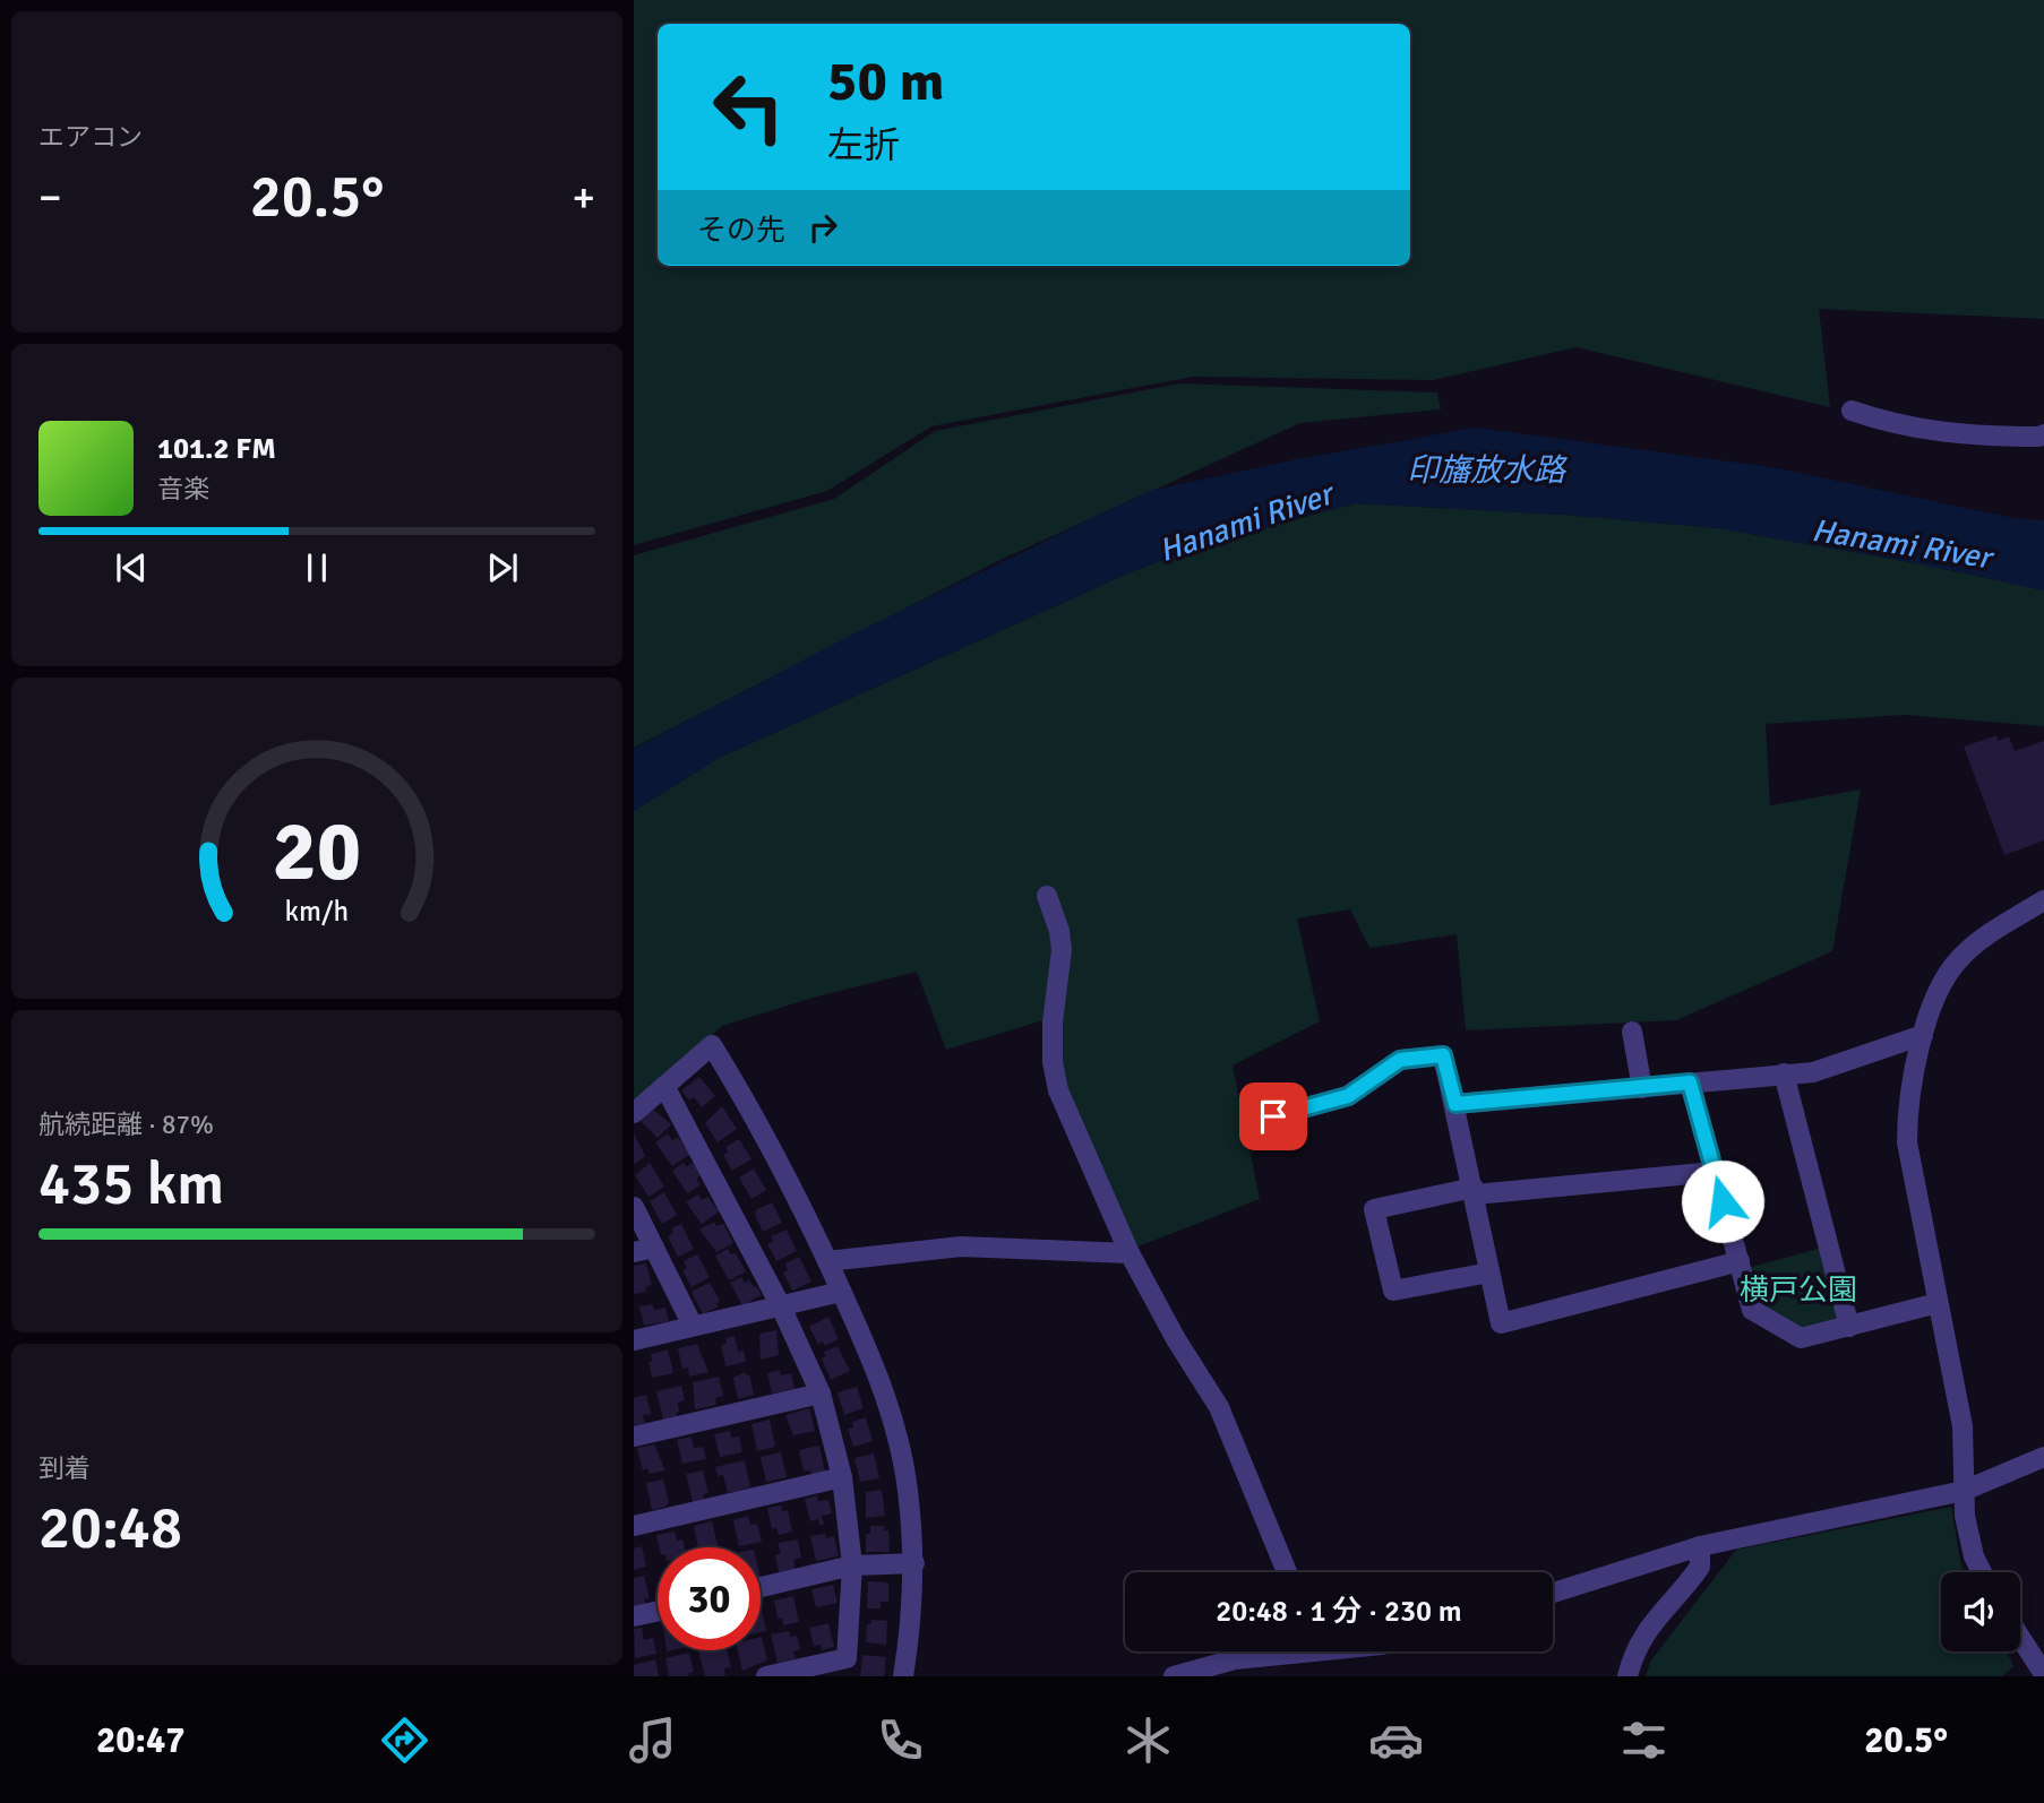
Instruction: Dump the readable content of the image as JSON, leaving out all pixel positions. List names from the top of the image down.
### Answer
{
  "water": ["印旛放水路", "Hanami River"],
  "parks": ["横戸公園"],
  "page": {
    "tile": [
      "エアコン",
      ["航続距離 · 87%", "435 km"],
      ["到着", "20:48"]
    ],
    "turn": ["50 m", "左折"],
    "heat": ["−", "20.5°", "+"],
    "then": "その先",
    "song": ["101.2 FM", "音楽"],
    "limit": "30",
    "trip": "20:48 · 1 分 · 230 m",
    "tabs": ["20:47", "20.5°"],
    "gauge": ["20", "km/h"]
  }
}
